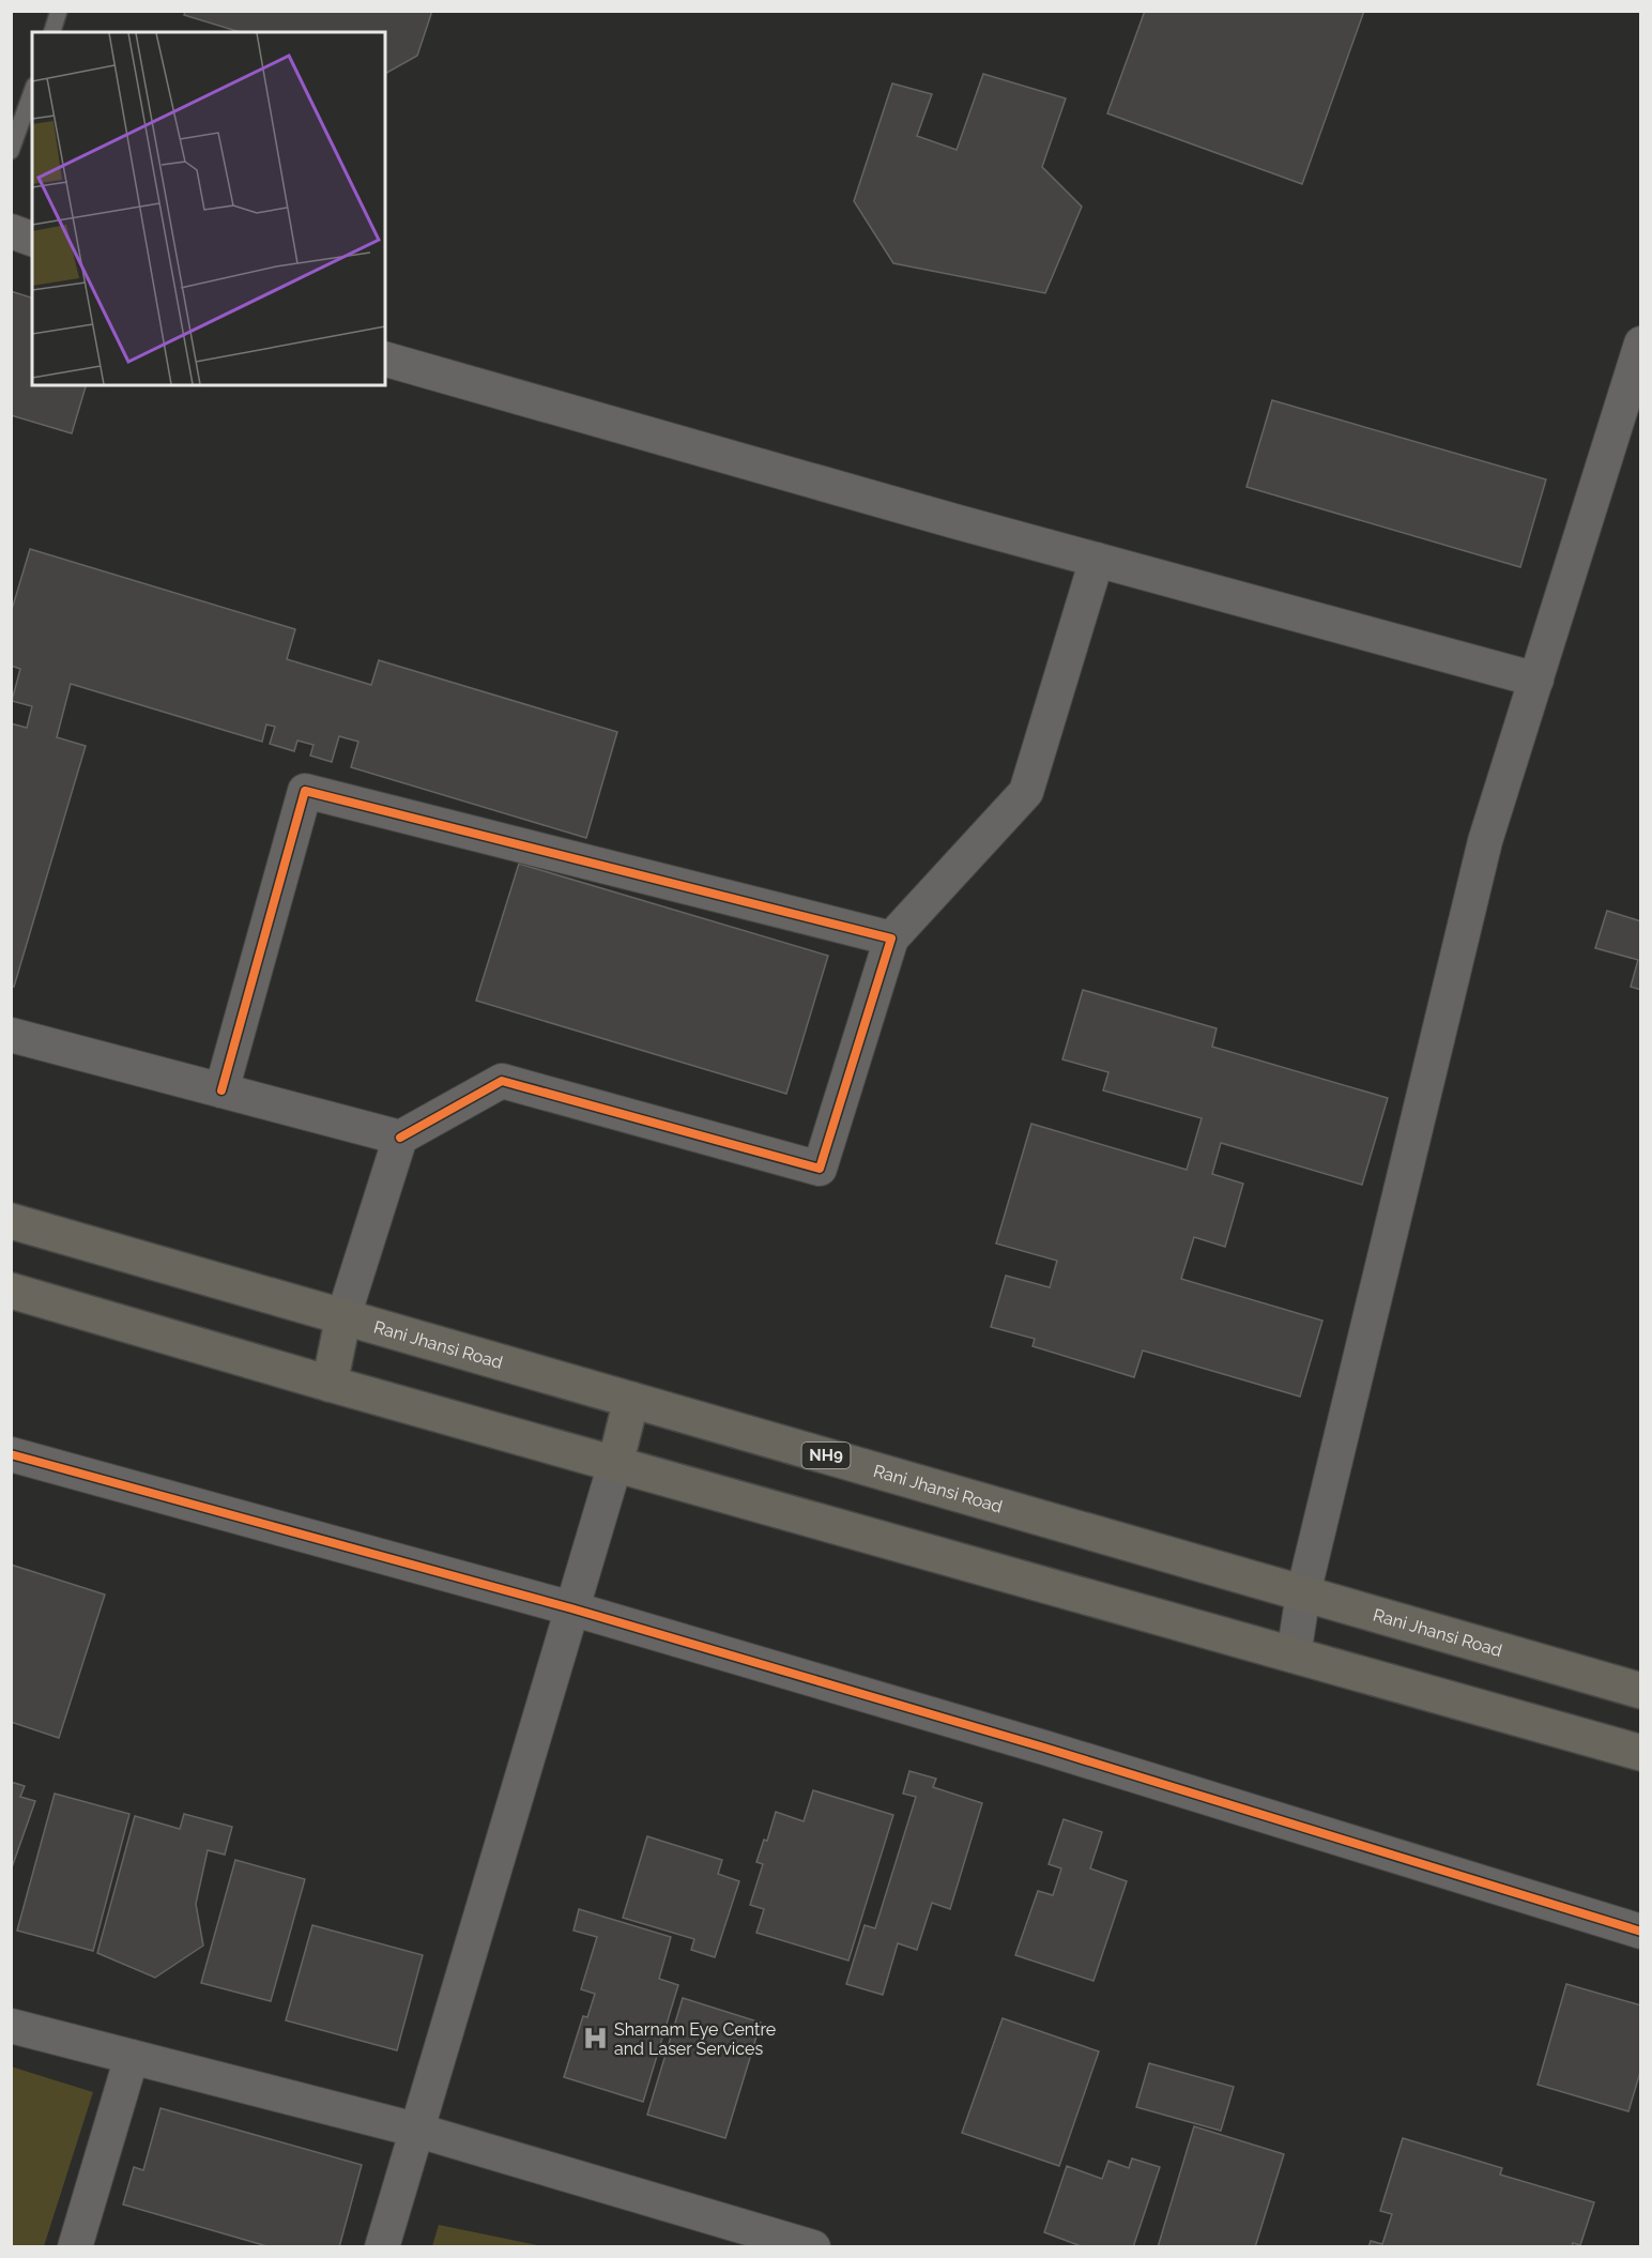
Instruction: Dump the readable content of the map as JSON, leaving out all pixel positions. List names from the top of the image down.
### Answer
{
  "streets": {
    "highway": ["Rani Jhansi Road", "NH9"]
  },
  "places": {
    "hospital": ["Sharnam Eye Centre and Laser Services"]
  }
}
